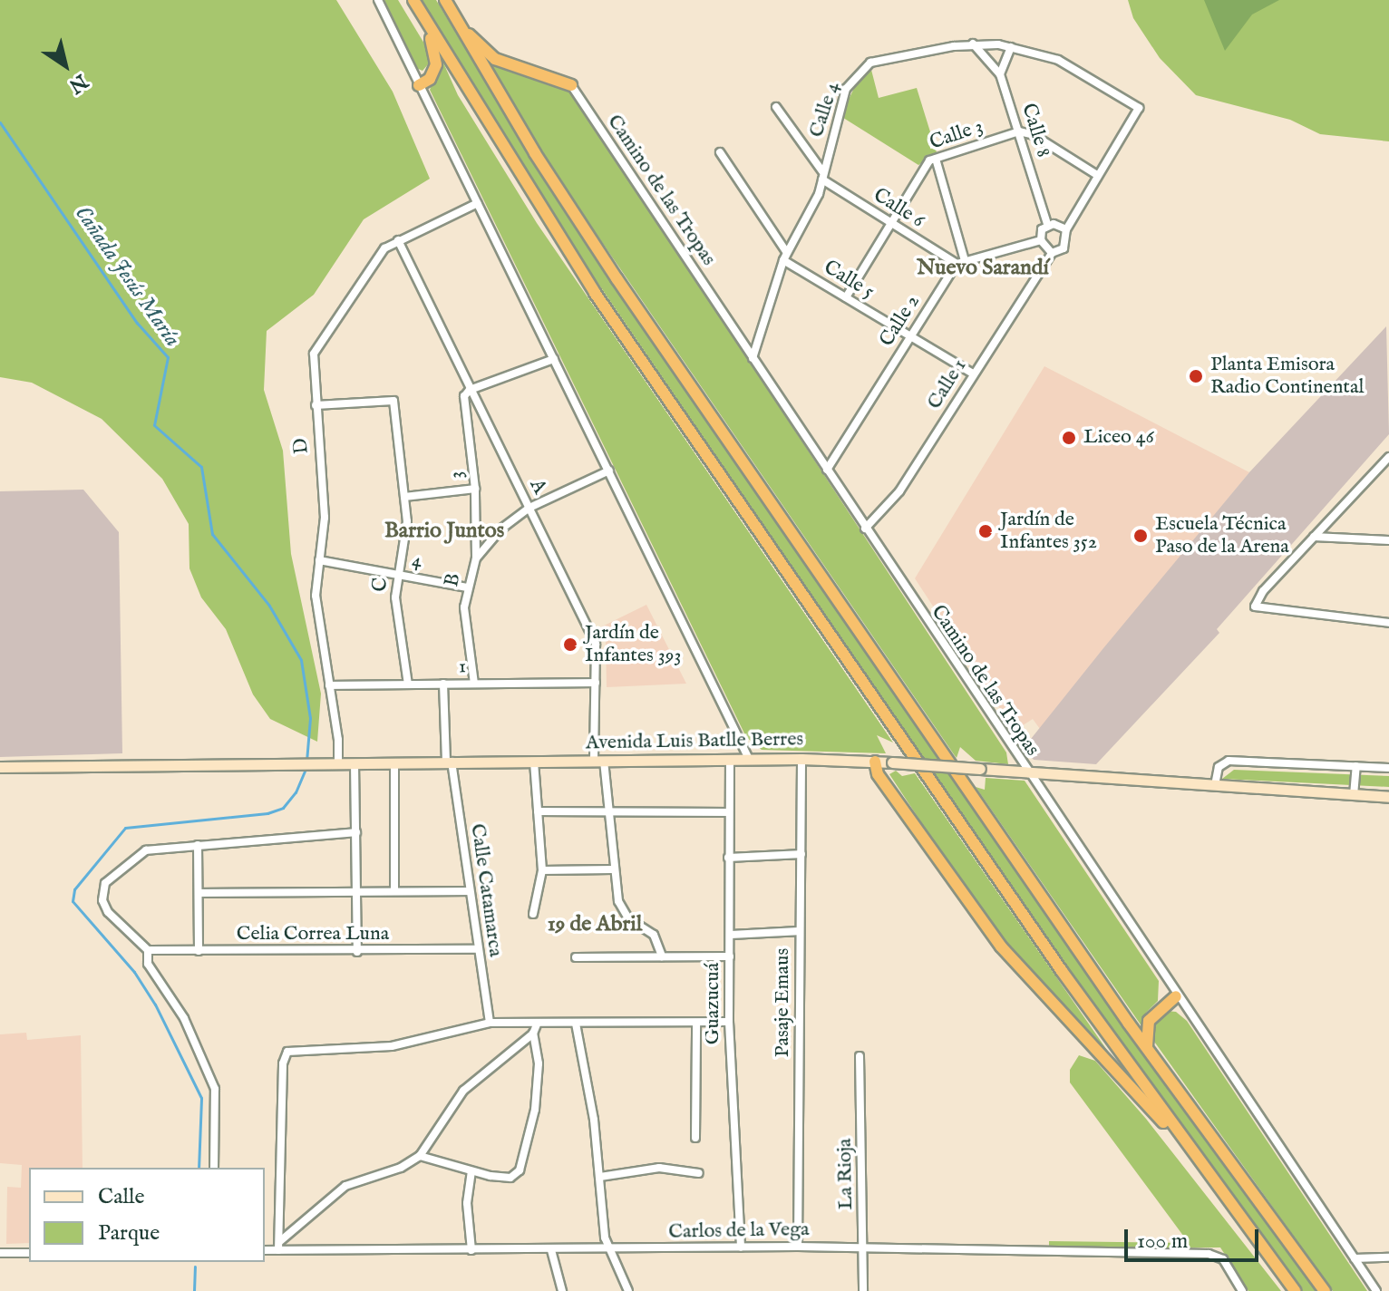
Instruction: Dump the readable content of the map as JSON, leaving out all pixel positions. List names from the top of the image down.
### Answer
{
  "streets": {
    "main road": ["Avenida Luis Batlle Berres"],
    "street": [
      "Calle 4",
      "Calle 8",
      "Calle 3",
      "Camino de las Tropas",
      "Calle 6",
      "Calle 5",
      "Calle 2",
      "Calle 1",
      "D",
      "3",
      "A",
      "4",
      "B",
      "C",
      "1",
      "Calle Catamarca",
      "Celia Correa Luna",
      "Pasaje Emaus",
      "Guazucuá",
      "La Rioja",
      "Carlos de la Vega"
    ]
  },
  "crossings": [
    ["Calle 4", "Camino de las Tropas"],
    ["Calle 4", "Calle 6"],
    ["Calle 4", "Calle 5"],
    ["Calle 8", "Calle 3"],
    ["Calle 3", "Calle 6"],
    ["Calle 3", "Calle 5"],
    ["Camino de las Tropas", "Calle 2"],
    ["Camino de las Tropas", "Calle 1"],
    ["Camino de las Tropas", "Avenida Luis Batlle Berres"],
    ["Calle 6", "Calle 2"],
    ["Calle 5", "Calle 2"],
    ["Calle 5", "Calle 1"],
    ["D", "A"],
    ["D", "4"],
    ["D", "C"],
    ["D", "1"],
    ["D", "Avenida Luis Batlle Berres"],
    ["3", "A"],
    ["3", "B"],
    ["A", "B"],
    ["A", "1"],
    ["A", "Avenida Luis Batlle Berres"],
    ["4", "B"],
    ["4", "C"],
    ["B", "1"],
    ["C", "1"],
    ["1", "Calle Catamarca"],
    ["Avenida Luis Batlle Berres", "Calle Catamarca"],
    ["Avenida Luis Batlle Berres", "Pasaje Emaus"],
    ["Avenida Luis Batlle Berres", "Guazucuá"],
    ["Calle Catamarca", "Celia Correa Luna"],
    ["Pasaje Emaus", "Carlos de la Vega"],
    ["Guazucuá", "Carlos de la Vega"],
    ["La Rioja", "Carlos de la Vega"]
  ],
  "districts": ["Nuevo Sarandí", "Barrio Juntos", "19 de Abril"],
  "water": ["Cañada Jesús María"],
  "places": [
    "Planta Emisora Radio Continental",
    "Liceo 46",
    "Jardín de Infantes 352",
    "Escuela Técnica Paso de la Arena",
    "Jardín de Infantes 393"
  ],
  "legend": ["Calle", "Parque"],
  "scale_bar": "100 m",
  "north": "bottom right"
}
